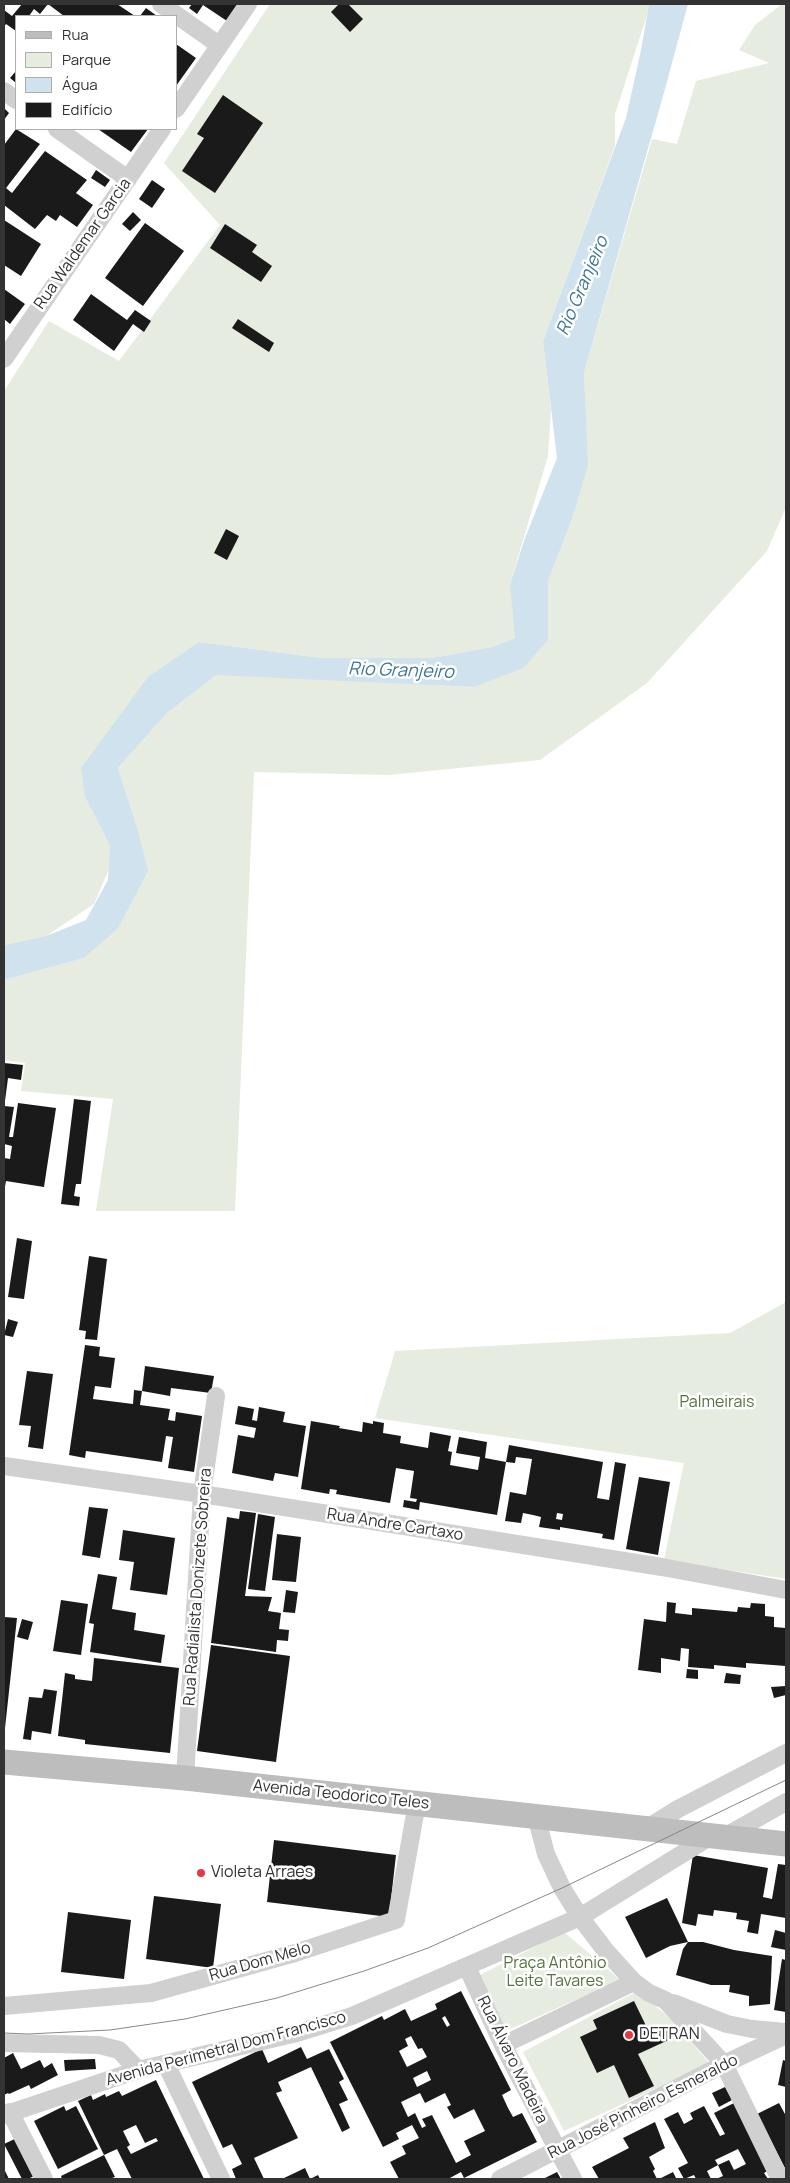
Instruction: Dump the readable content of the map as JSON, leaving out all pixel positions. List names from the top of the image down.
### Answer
{
  "streets": {
    "main road": ["Avenida Teodorico Teles"],
    "street": [
      "Rua Waldemar Garcia",
      "Rua Andre Cartaxo",
      "Rua Radialista Donizete Sobreira",
      "Rua Dom Melo",
      "Avenida Perimetral Dom Francisco",
      "Rua Álvaro Madeira",
      "Rua José Pinheiro Esmeraldo"
    ]
  },
  "crossings": [
    ["Rua Andre Cartaxo", "Rua Radialista Donizete Sobreira"],
    ["Rua Radialista Donizete Sobreira", "Avenida Teodorico Teles"],
    ["Avenida Teodorico Teles", "Rua Dom Melo"],
    ["Avenida Teodorico Teles", "Avenida Perimetral Dom Francisco"],
    ["Avenida Perimetral Dom Francisco", "Rua Álvaro Madeira"],
    ["Rua Álvaro Madeira", "Rua José Pinheiro Esmeraldo"]
  ],
  "water": ["Rio Granjeiro"],
  "parks": ["Palmeirais", "Praça Antônio Leite Tavares"],
  "places": ["Violeta Arraes", "DETRAN"],
  "legend": [
    "Rua",
    "Parque",
    "Água",
    "Edifício"
  ]
}
